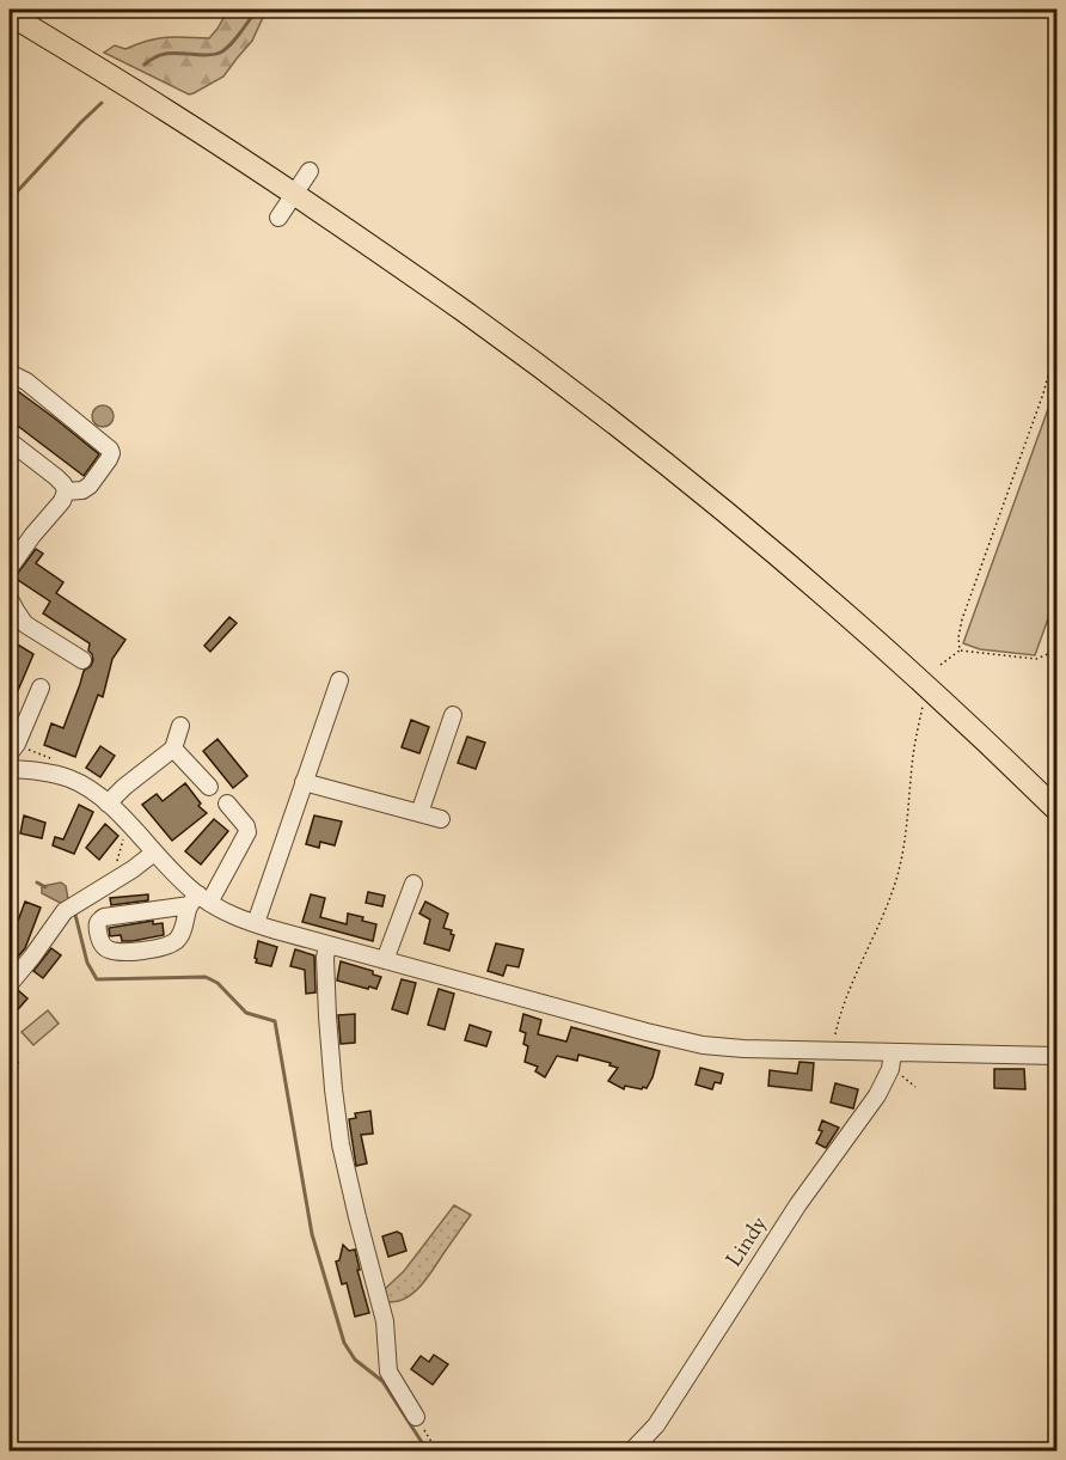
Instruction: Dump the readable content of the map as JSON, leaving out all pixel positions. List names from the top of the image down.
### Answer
{
  "streets": {
    "street": ["Lindy"]
  }
}
